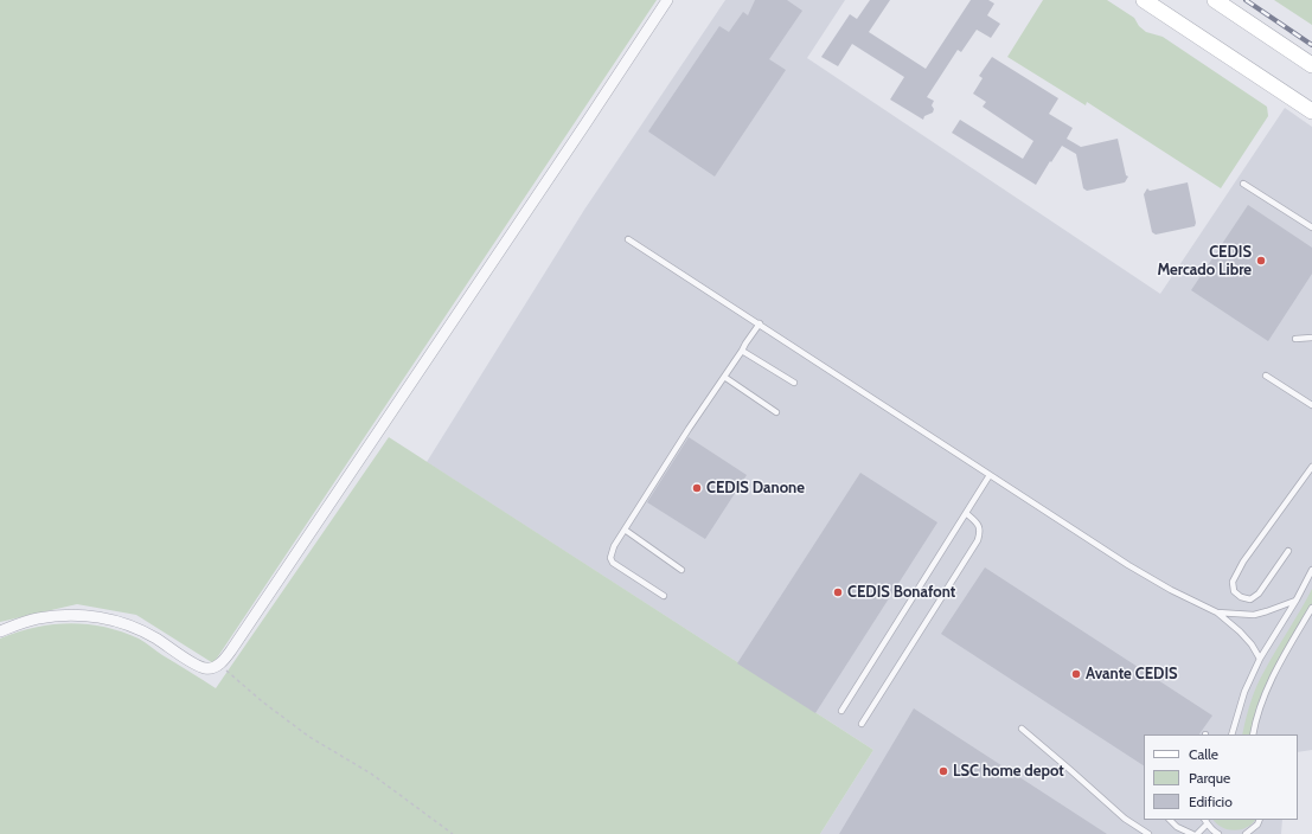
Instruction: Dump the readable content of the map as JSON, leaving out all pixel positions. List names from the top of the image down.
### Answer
{
  "places": [
    "CEDIS Mercado Libre",
    "CEDIS Danone",
    "CEDIS Bonafont",
    "Avante CEDIS",
    "LSC home depot"
  ],
  "legend": ["Calle", "Parque", "Edificio"]
}
